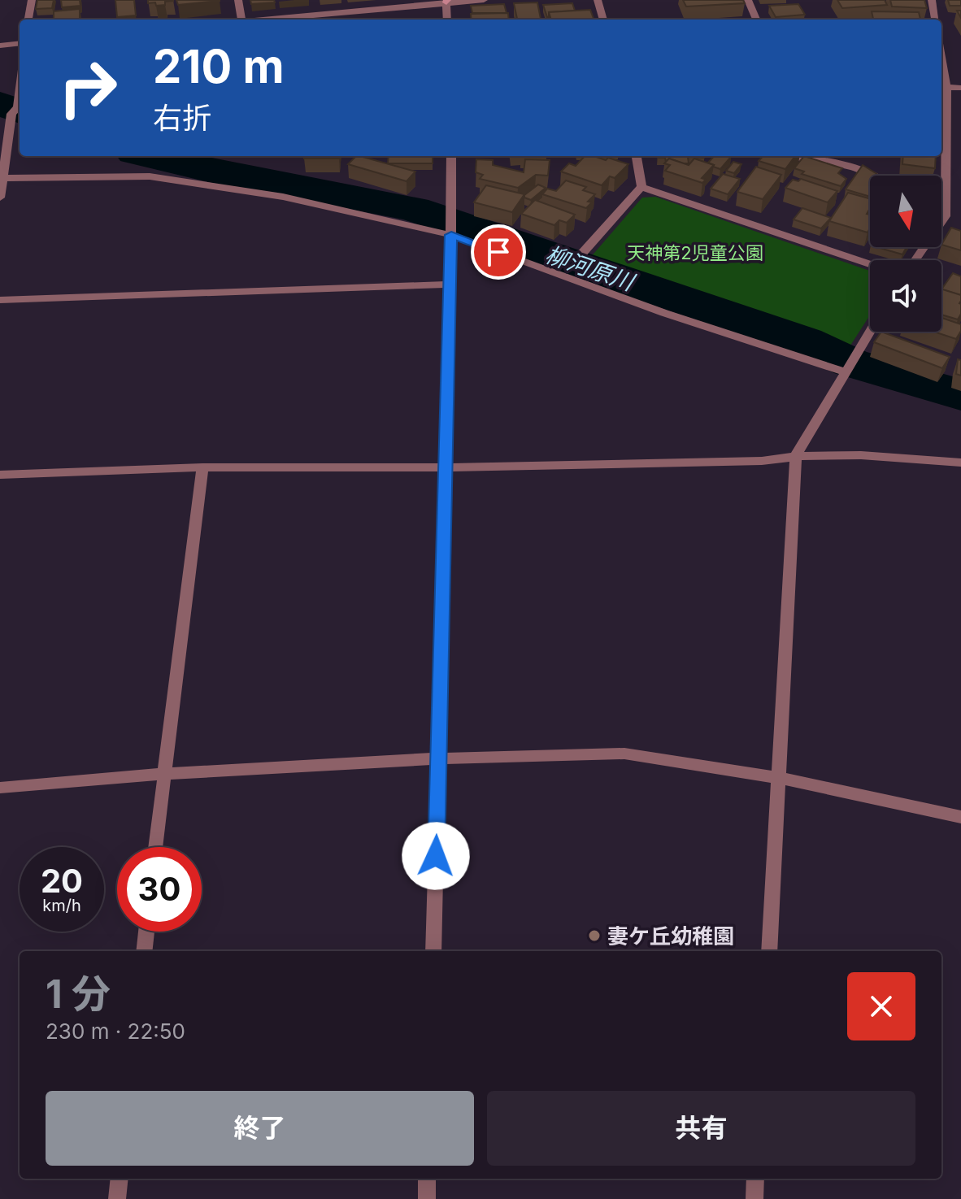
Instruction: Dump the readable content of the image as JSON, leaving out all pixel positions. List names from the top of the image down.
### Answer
{
  "water": ["柳河原川"],
  "parks": ["天神第2児童公園"],
  "places": ["妻ケ丘幼稚園"],
  "north": "bottom",
  "page": {
    "turn": ["210 m", "右折"],
    "speed": "20 km/h",
    "limit": "30",
    "heading": ["1 分", "230 m · 22:50"],
    "buttons": ["終了", "共有"]
  }
}
